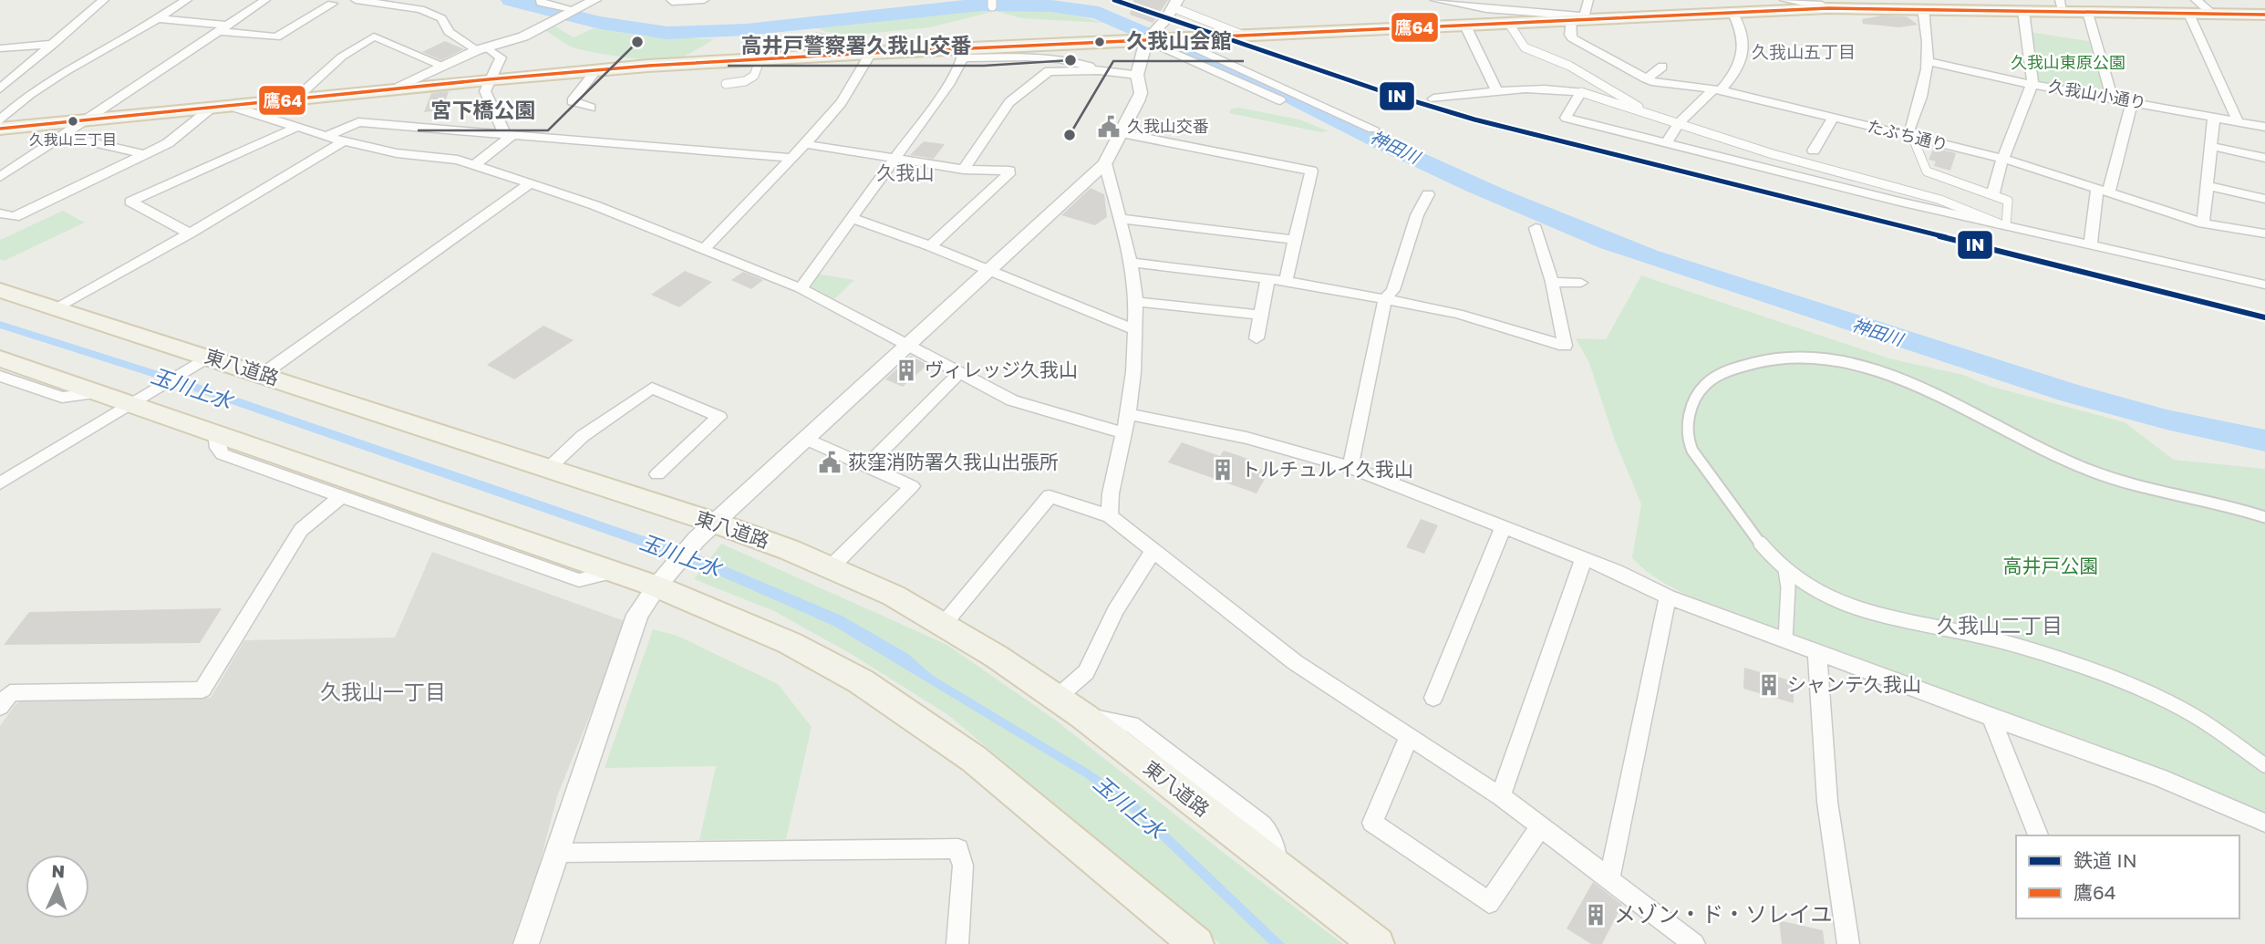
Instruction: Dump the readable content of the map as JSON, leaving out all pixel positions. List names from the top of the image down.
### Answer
{
  "streets": {
    "main road": ["東八道路"],
    "street": ["久我山小通り", "たぶち通り"]
  },
  "districts": [
    "久我山五丁目",
    "久我山",
    "久我山二丁目",
    "久我山一丁目"
  ],
  "water": ["神田川", "玉川上水"],
  "parks": ["久我山東原公園", "高井戸公園"],
  "places": {
    "other": [
      "宮下橋公園",
      "高井戸警察署久我山交番",
      "久我山三丁目",
      "久我山会館"
    ],
    "public building": ["久我山交番", "荻窪消防署久我山出張所"],
    "building": [
      "ヴィレッジ久我山",
      "トルチュルイ久我山",
      "シャンテ久我山",
      "メゾン・ド・ソレイユ"
    ]
  },
  "lines": ["rail line IN", "transit line 鷹64"],
  "legend": ["鉄道 IN", "鷹64"],
  "north": "top"
}
